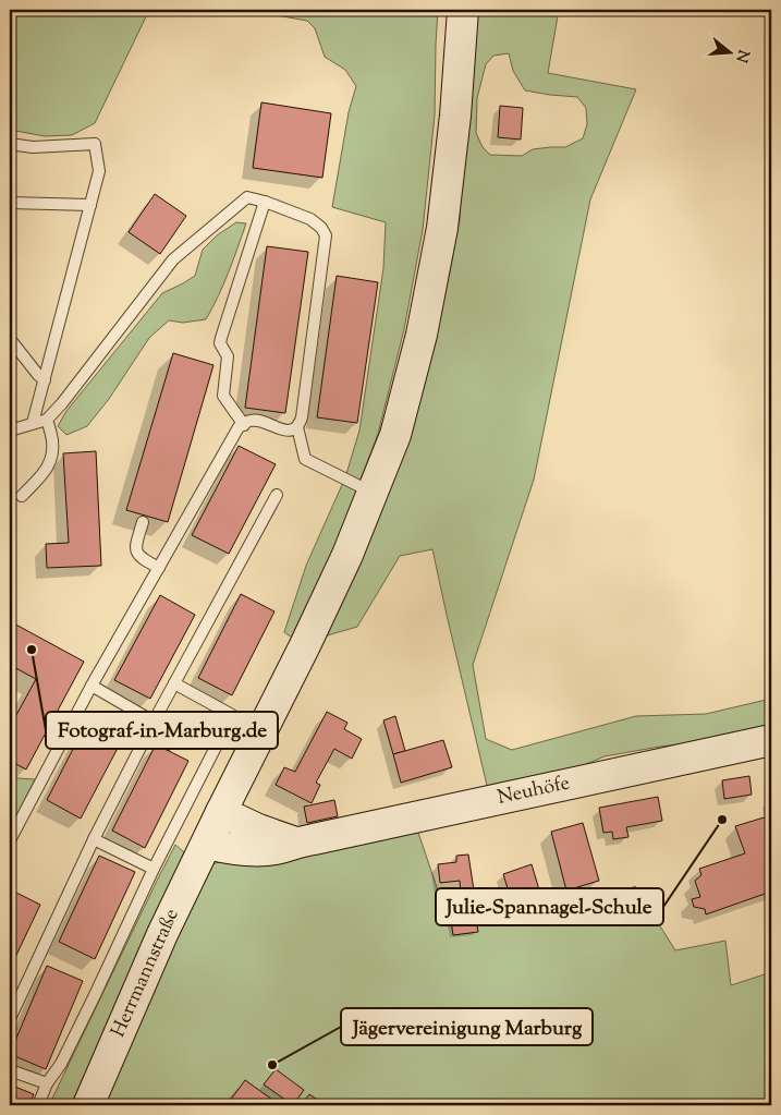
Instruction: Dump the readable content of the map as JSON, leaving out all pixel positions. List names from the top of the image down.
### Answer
{
  "streets": {
    "street": ["Neuhöfe", "Herrmannstraße"]
  },
  "crossings": [
    ["Neuhöfe", "Herrmannstraße"]
  ],
  "places": ["Fotograf-in-Marburg.de", "Julie-Spannagel-Schule", "Jägervereinigung Marburg"],
  "north": "right"
}
